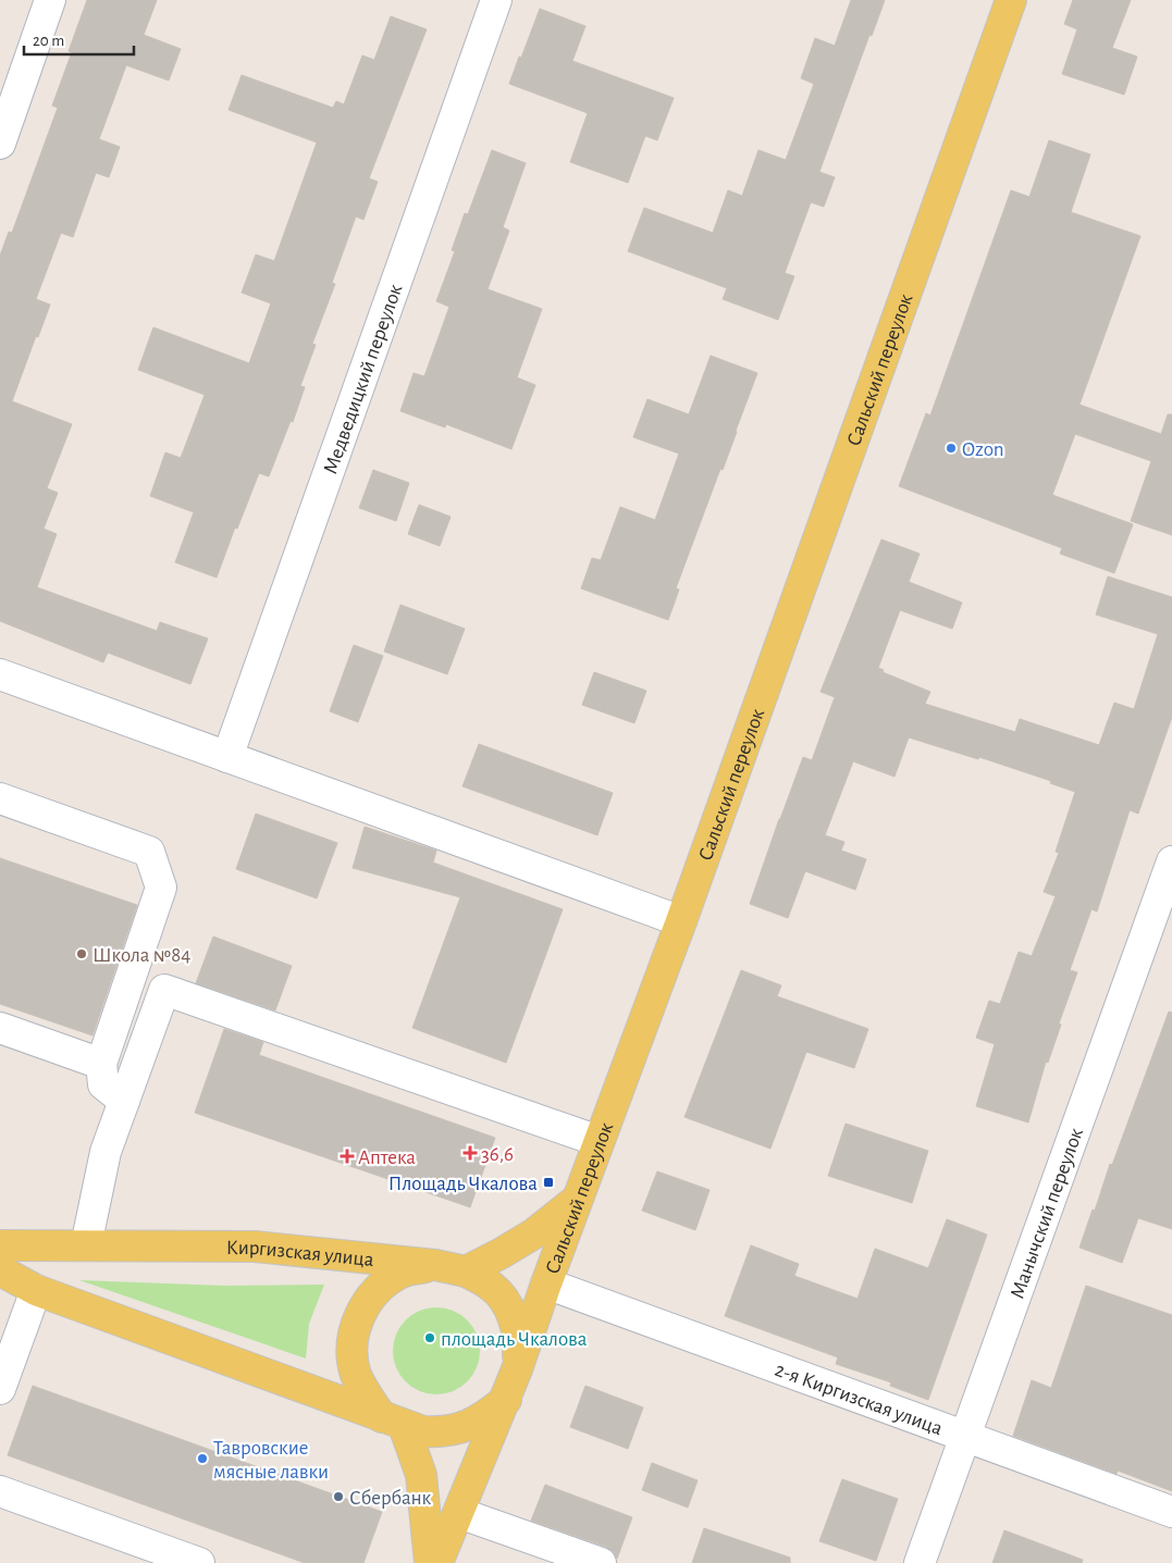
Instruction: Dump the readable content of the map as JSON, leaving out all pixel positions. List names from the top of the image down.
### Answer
{
  "streets": {
    "main road": ["Сальский переулок", "Киргизская улица"],
    "street": ["Медведицкий переулок", "Манычский переулок", "2-я Киргизская улица"]
  },
  "crossings": [
    ["Сальский переулок", "Киргизская улица"],
    ["Сальский переулок", "2-я Киргизская улица"],
    ["Манычский переулок", "2-я Киргизская улица"]
  ],
  "places": {
    "other": [
      "Ozon",
      "Школа №84",
      "площадь Чкалова",
      "Тавровские мясные лавки",
      "Сбербанк"
    ],
    "health": ["36,6", "Аптека"],
    "transit": ["Площадь Чкалова"]
  },
  "scale_bar": "20 m"
}
